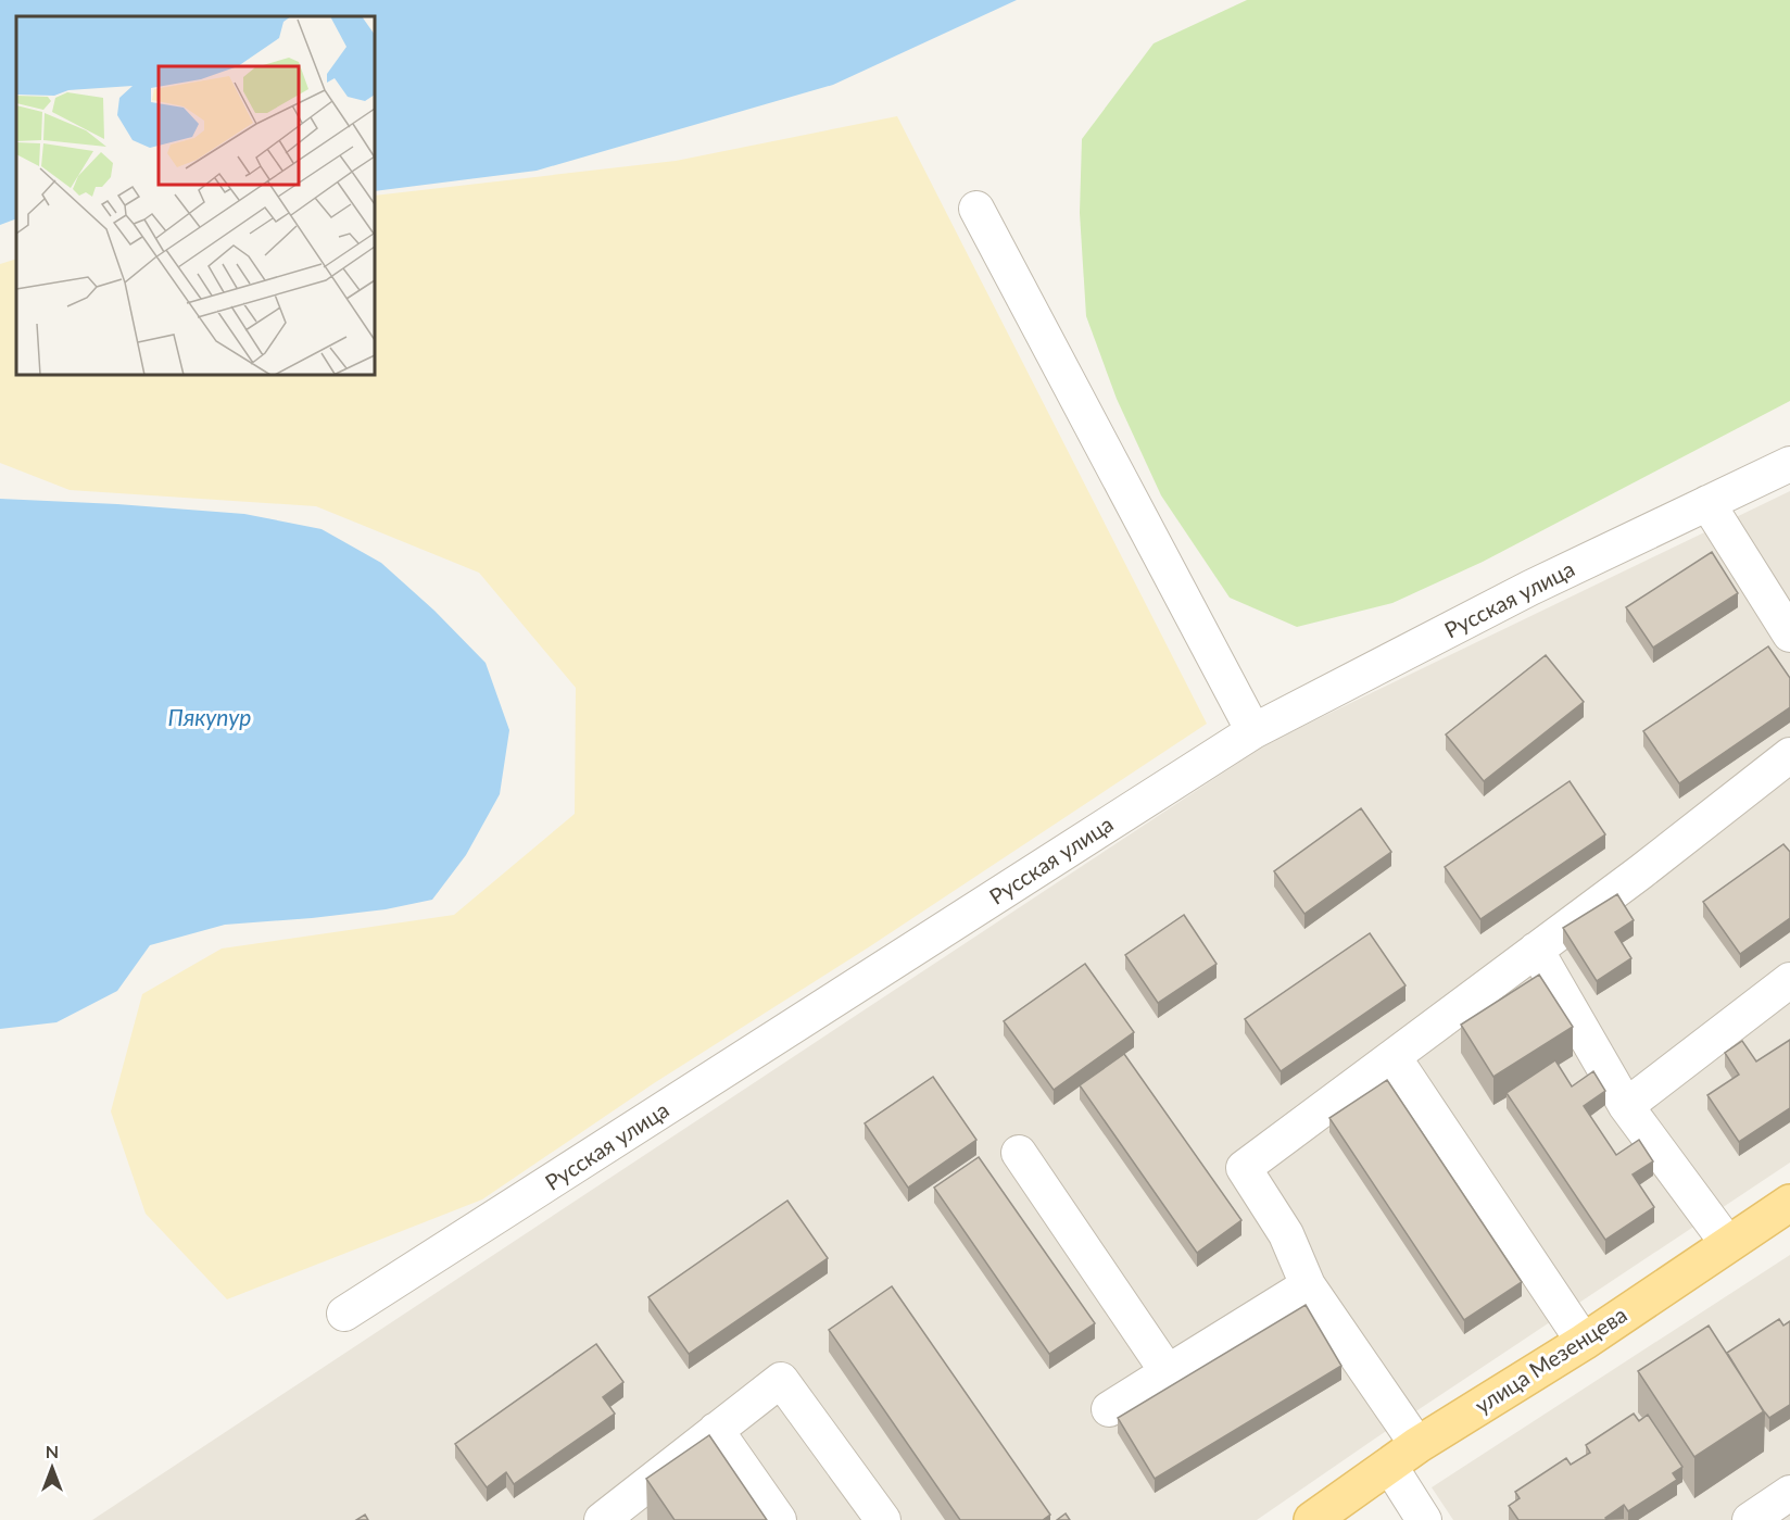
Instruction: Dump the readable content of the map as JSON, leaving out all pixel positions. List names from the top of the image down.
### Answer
{
  "streets": {
    "main road": ["улица Мезенцева"],
    "street": ["Русская улица"]
  },
  "water": ["Пякупур"],
  "north": "top"
}
